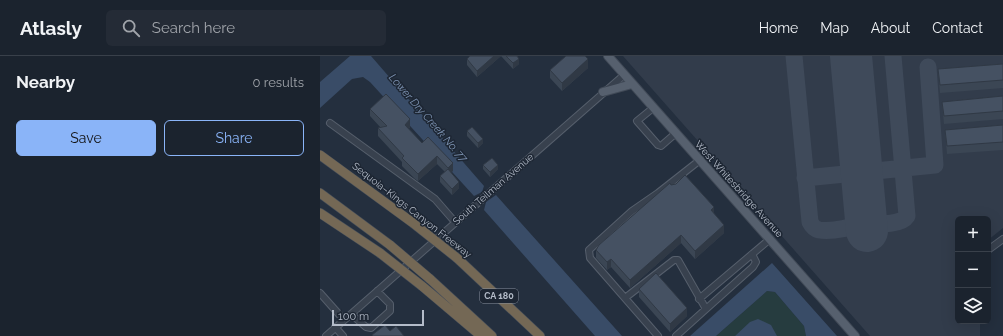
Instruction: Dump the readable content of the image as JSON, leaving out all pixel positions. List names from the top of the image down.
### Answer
{
  "streets": {
    "highway": ["Sequoia–Kings Canyon Freeway", "CA 180"],
    "main road": ["West Whitesbridge Avenue"],
    "street": ["South Teilman Avenue"]
  },
  "crossings": [
    ["South Teilman Avenue", "West Whitesbridge Avenue"]
  ],
  "water": ["Lower Dry Creek No. 77"],
  "scale_bar": "100 m",
  "page": {
    "header": "Atlasly",
    "search": "Search here",
    "nav": [
      "Home",
      "Map",
      "About",
      "Contact"
    ],
    "heading": ["Nearby", "0 results"],
    "buttons": ["Save", "Share"],
    "map_buttons": ["+", "−"],
    "scale": "100 m"
  }
}
